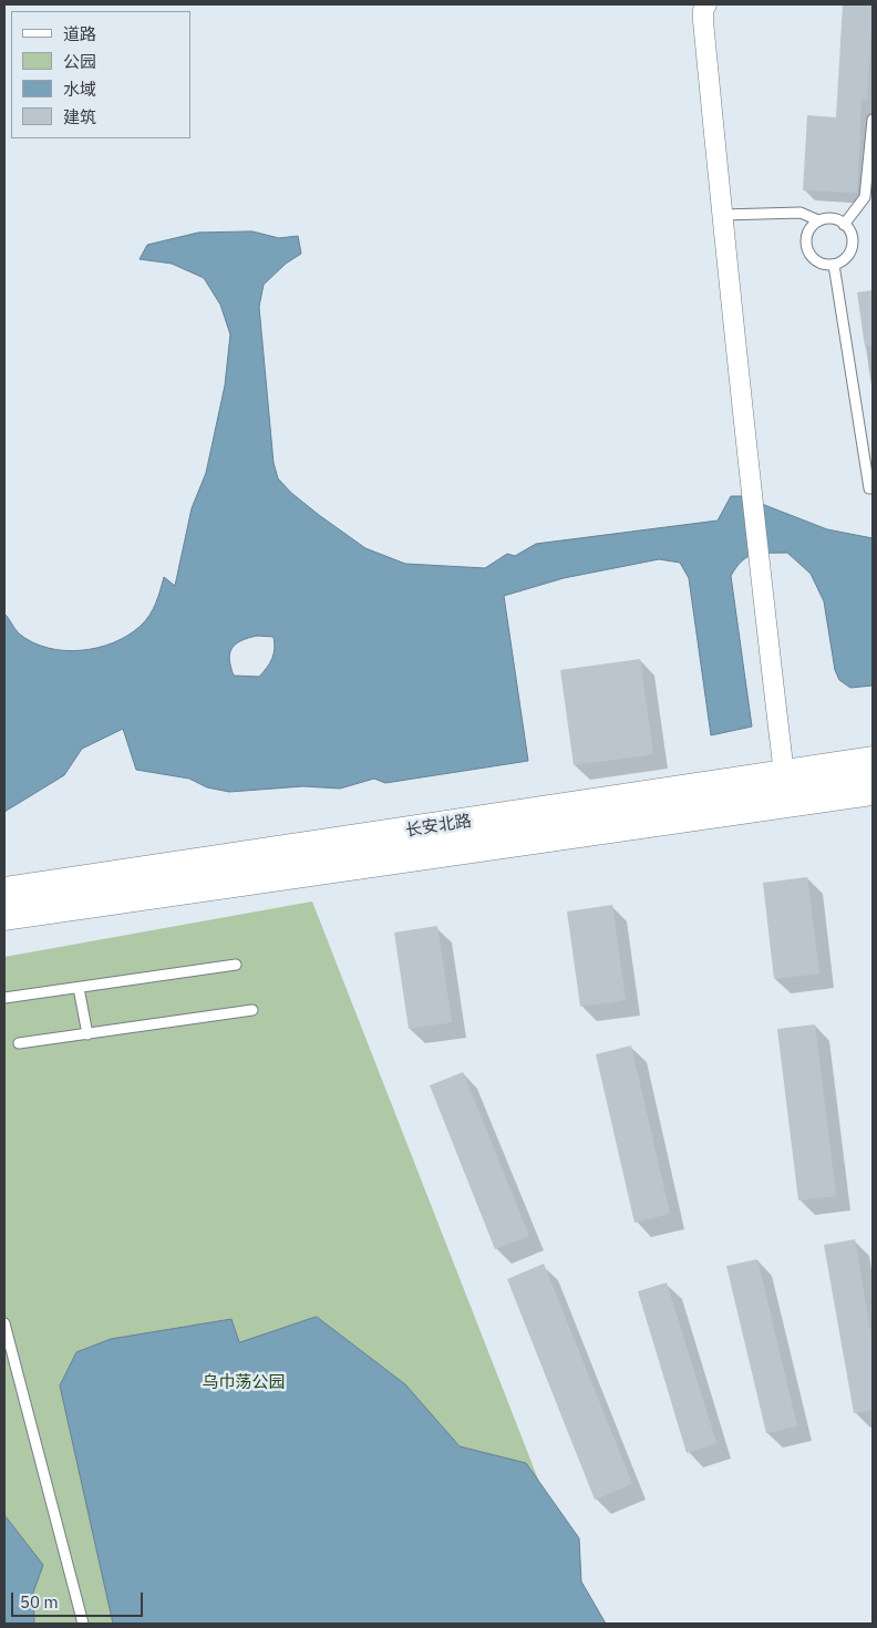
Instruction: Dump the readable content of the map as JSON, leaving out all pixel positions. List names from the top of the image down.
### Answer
{
  "streets": {
    "main road": ["长安北路"]
  },
  "parks": ["乌巾荡公园"],
  "legend": [
    "道路",
    "公园",
    "水域",
    "建筑"
  ],
  "scale_bar": "50 m"
}
